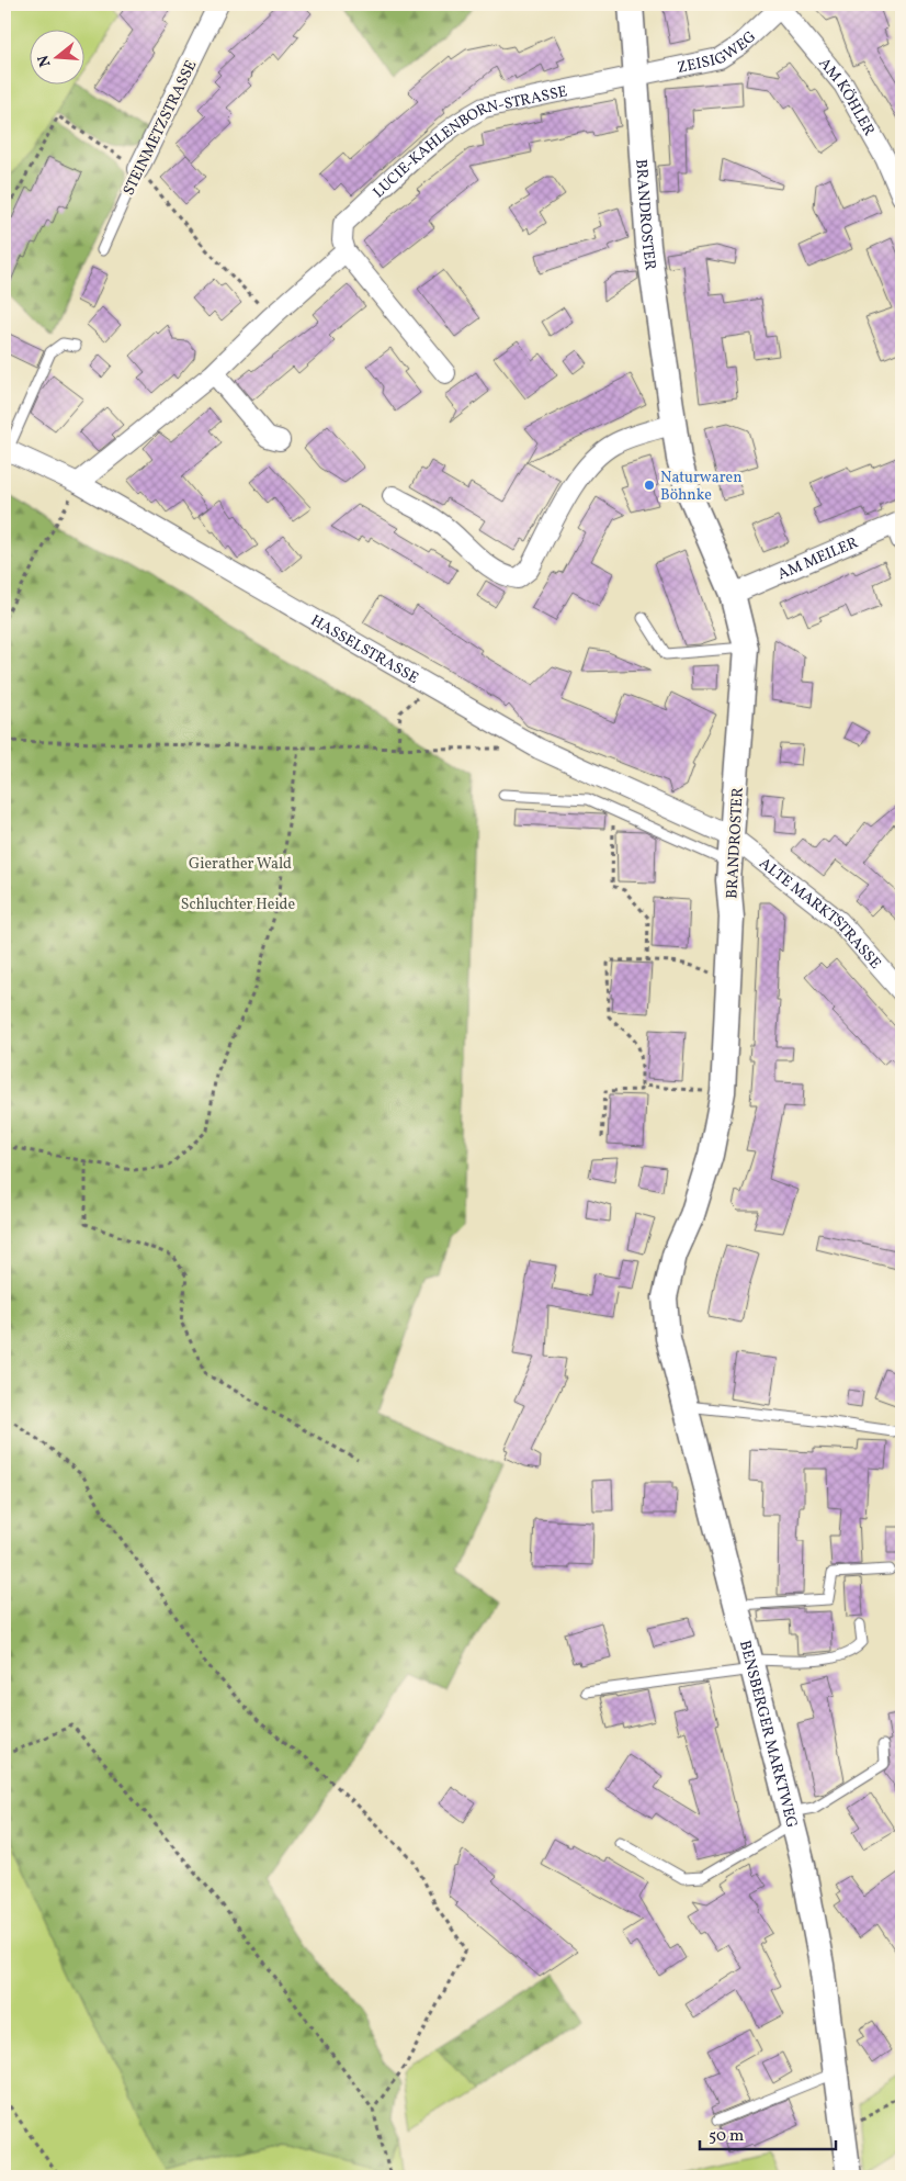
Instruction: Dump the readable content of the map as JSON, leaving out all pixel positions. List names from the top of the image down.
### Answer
{
  "streets": {
    "street": [
      "ZEISIGWEG",
      "AM KÖHLER",
      "STEINMETZSTRASSE",
      "LUCIE-KAHLENBORN-STRASSE",
      "BRANDROSTER",
      "AM MEILER",
      "HASSELSTRASSE",
      "ALTE MARKTSTRASSE",
      "BENSBERGER MARKTWEG"
    ]
  },
  "crossings": [
    ["ZEISIGWEG", "AM KÖHLER"],
    ["ZEISIGWEG", "LUCIE-KAHLENBORN-STRASSE"],
    ["ZEISIGWEG", "BRANDROSTER"],
    ["LUCIE-KAHLENBORN-STRASSE", "BRANDROSTER"],
    ["BRANDROSTER", "AM MEILER"],
    ["BRANDROSTER", "HASSELSTRASSE"],
    ["BRANDROSTER", "ALTE MARKTSTRASSE"],
    ["BRANDROSTER", "BENSBERGER MARKTWEG"],
    ["HASSELSTRASSE", "ALTE MARKTSTRASSE"]
  ],
  "parks": ["Gierather Wald", "Schluchter Heide"],
  "places": ["Naturwaren Böhnke"],
  "scale_bar": "50 m",
  "north": "left"
}
